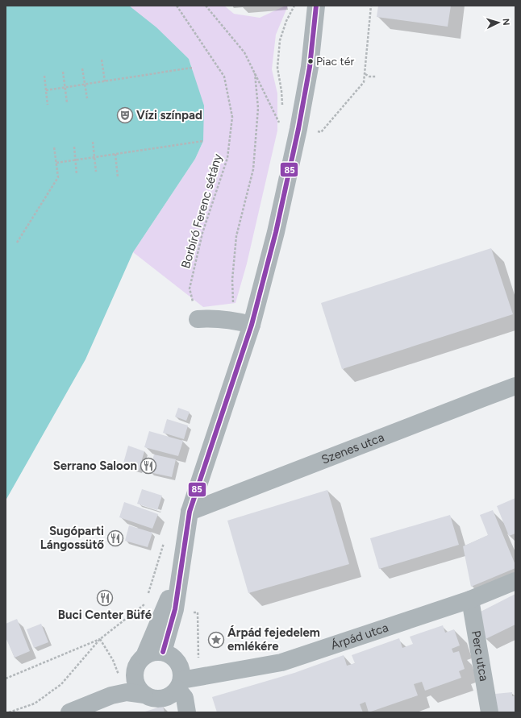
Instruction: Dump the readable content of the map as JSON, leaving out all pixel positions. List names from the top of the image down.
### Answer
{
  "streets": {
    "street": ["Szenes utca", "Árpád utca", "Perc utca"],
    "path": ["Borbíró Ferenc sétány"]
  },
  "crossings": [
    ["Árpád utca", "Perc utca"]
  ],
  "places": {
    "other": ["Piac tér"],
    "theatre": ["Vízi színpad"],
    "restaurant": ["Serrano Saloon", "Sugóparti Lángossütő", "Buci Center Büfé"],
    "place": ["Árpád fejedelem emlékére"]
  },
  "lines": ["transit line 85"],
  "north": "right"
}
